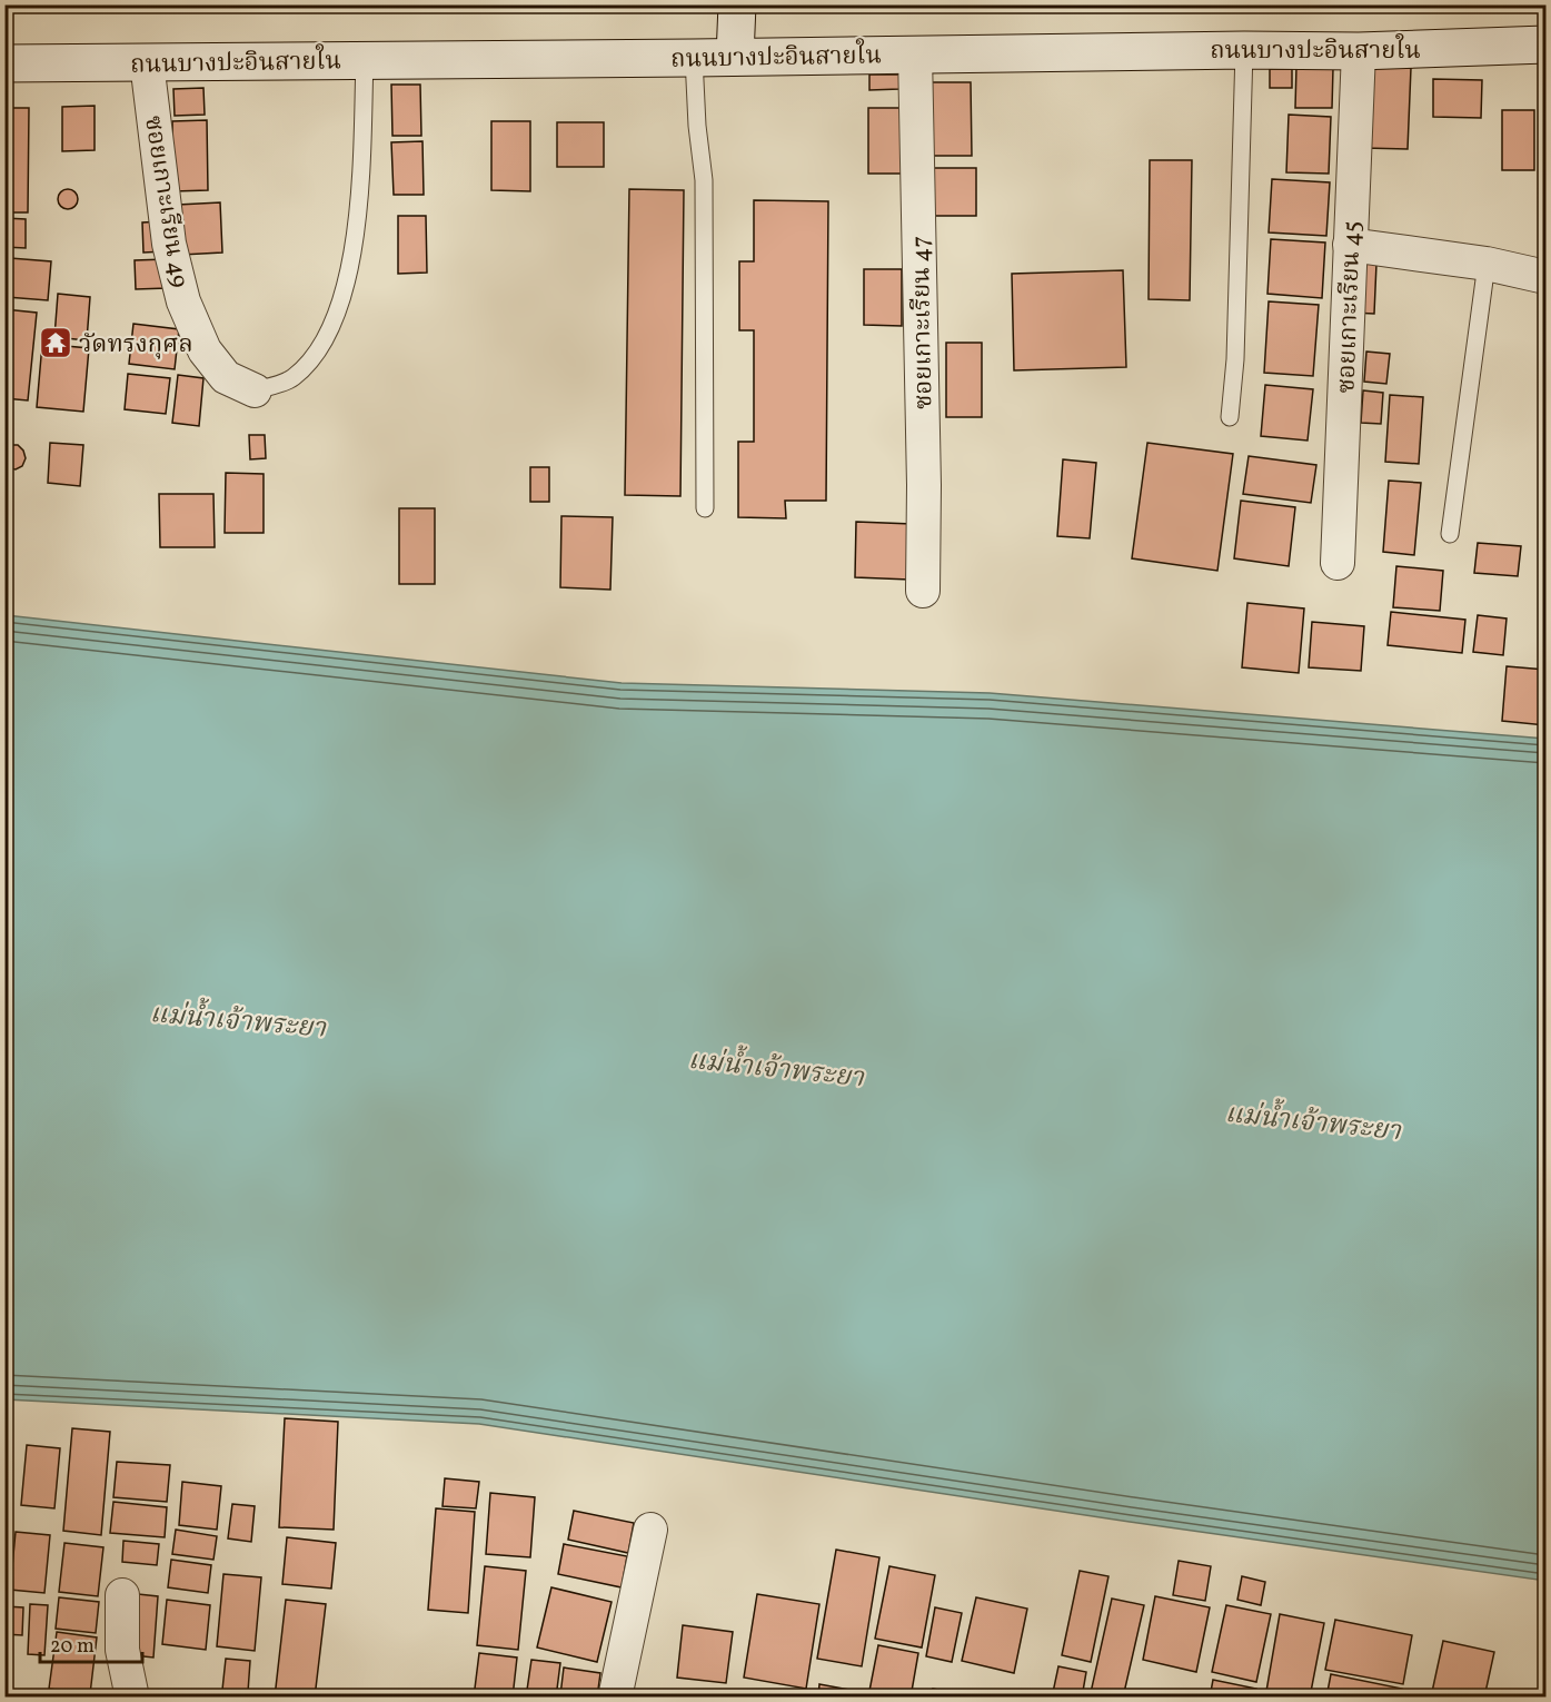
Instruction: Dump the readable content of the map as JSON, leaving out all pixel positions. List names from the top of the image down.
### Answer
{
  "streets": {
    "main road": ["ถนนบางปะอินสายใน"],
    "street": ["ซอยเกาะเรียน 49", "ซอยเกาะเรียน 45", "ซอยเกาะเรียน 47"]
  },
  "crossings": [
    ["ถนนบางปะอินสายใน", "ซอยเกาะเรียน 49"],
    ["ถนนบางปะอินสายใน", "ซอยเกาะเรียน 45"],
    ["ถนนบางปะอินสายใน", "ซอยเกาะเรียน 47"]
  ],
  "water": ["แม่น้ำเจ้าพระยา"],
  "places": {
    "temple": ["วัดทรงกุศล"]
  },
  "scale_bar": "20 m"
}
